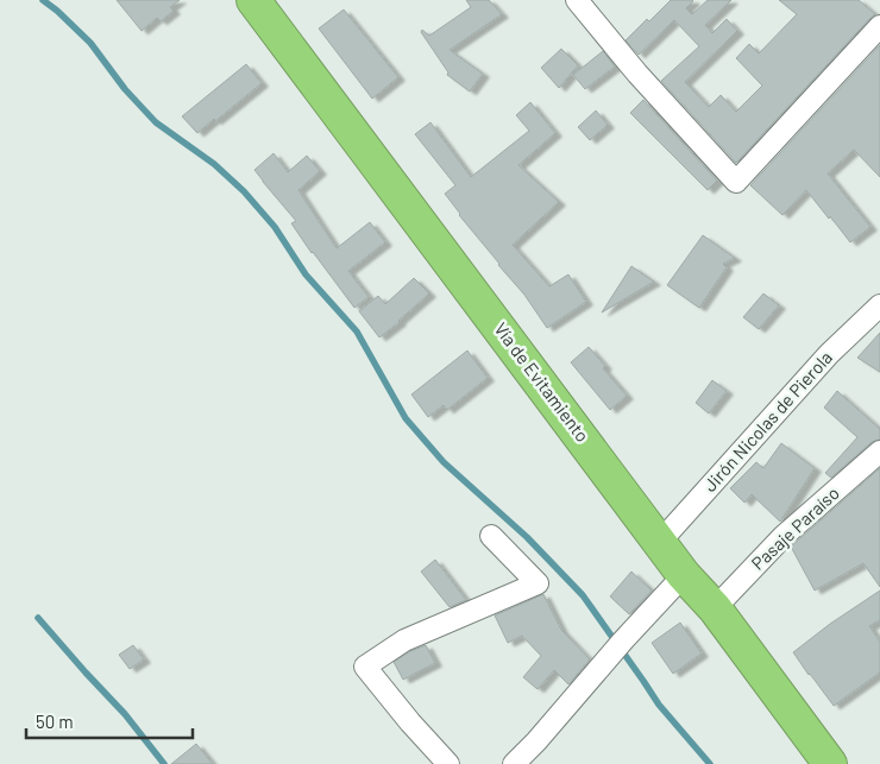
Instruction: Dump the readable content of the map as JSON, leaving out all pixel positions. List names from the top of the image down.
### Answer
{
  "streets": {
    "highway": ["Vía de Evitamiento"],
    "street": ["Jirón Nicolas de Pierola", "Pasaje Paraíso"]
  },
  "crossings": [
    ["Vía de Evitamiento", "Jirón Nicolas de Pierola"],
    ["Vía de Evitamiento", "Pasaje Paraíso"]
  ],
  "scale_bar": "50 m"
}
